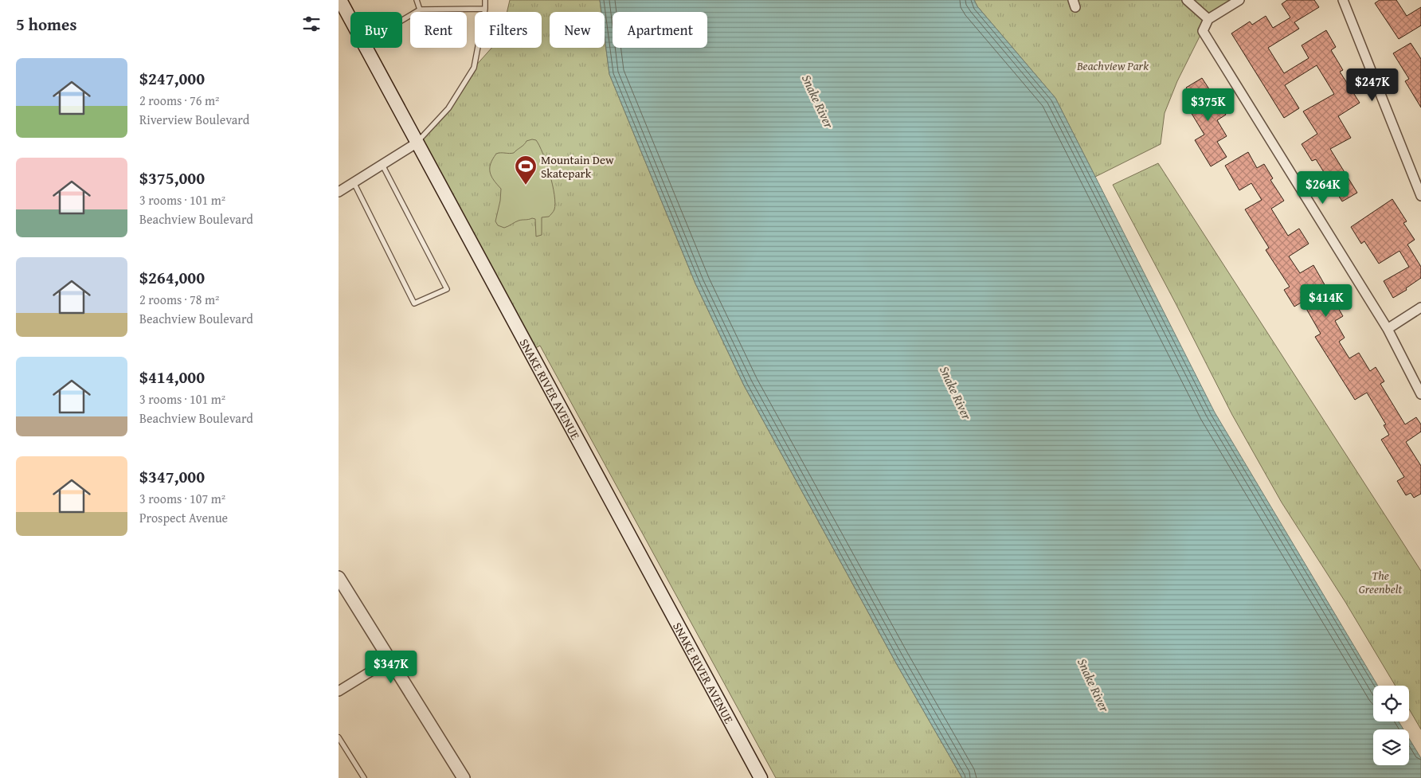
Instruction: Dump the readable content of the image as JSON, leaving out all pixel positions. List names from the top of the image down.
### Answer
{
  "streets": {
    "main road": ["SNAKE RIVER AVENUE"]
  },
  "water": ["Snake River"],
  "parks": ["Beachview Park", "The Greenbelt"],
  "places": {
    "sports": ["Mountain Dew Skatepark"]
  },
  "page": {
    "heading": "5 homes",
    "chip": [
      "Buy",
      "Rent",
      "Filters",
      "New",
      "Apartment"
    ],
    "list": [
      {
        "name": "$247,000",
        "note": "2 rooms · 76 m² · Riverview Boulevard"
      },
      {
        "name": "$375,000",
        "note": "3 rooms · 101 m² · Beachview Boulevard"
      },
      {
        "name": "$264,000",
        "note": "2 rooms · 78 m² · Beachview Boulevard"
      },
      {
        "name": "$414,000",
        "note": "3 rooms · 101 m² · Beachview Boulevard"
      },
      {
        "name": "$347,000",
        "note": "3 rooms · 107 m² · Prospect Avenue"
      }
    ],
    "price": [
      "$247K",
      "$375K",
      "$264K",
      "$414K",
      "$347K"
    ]
  }
}
